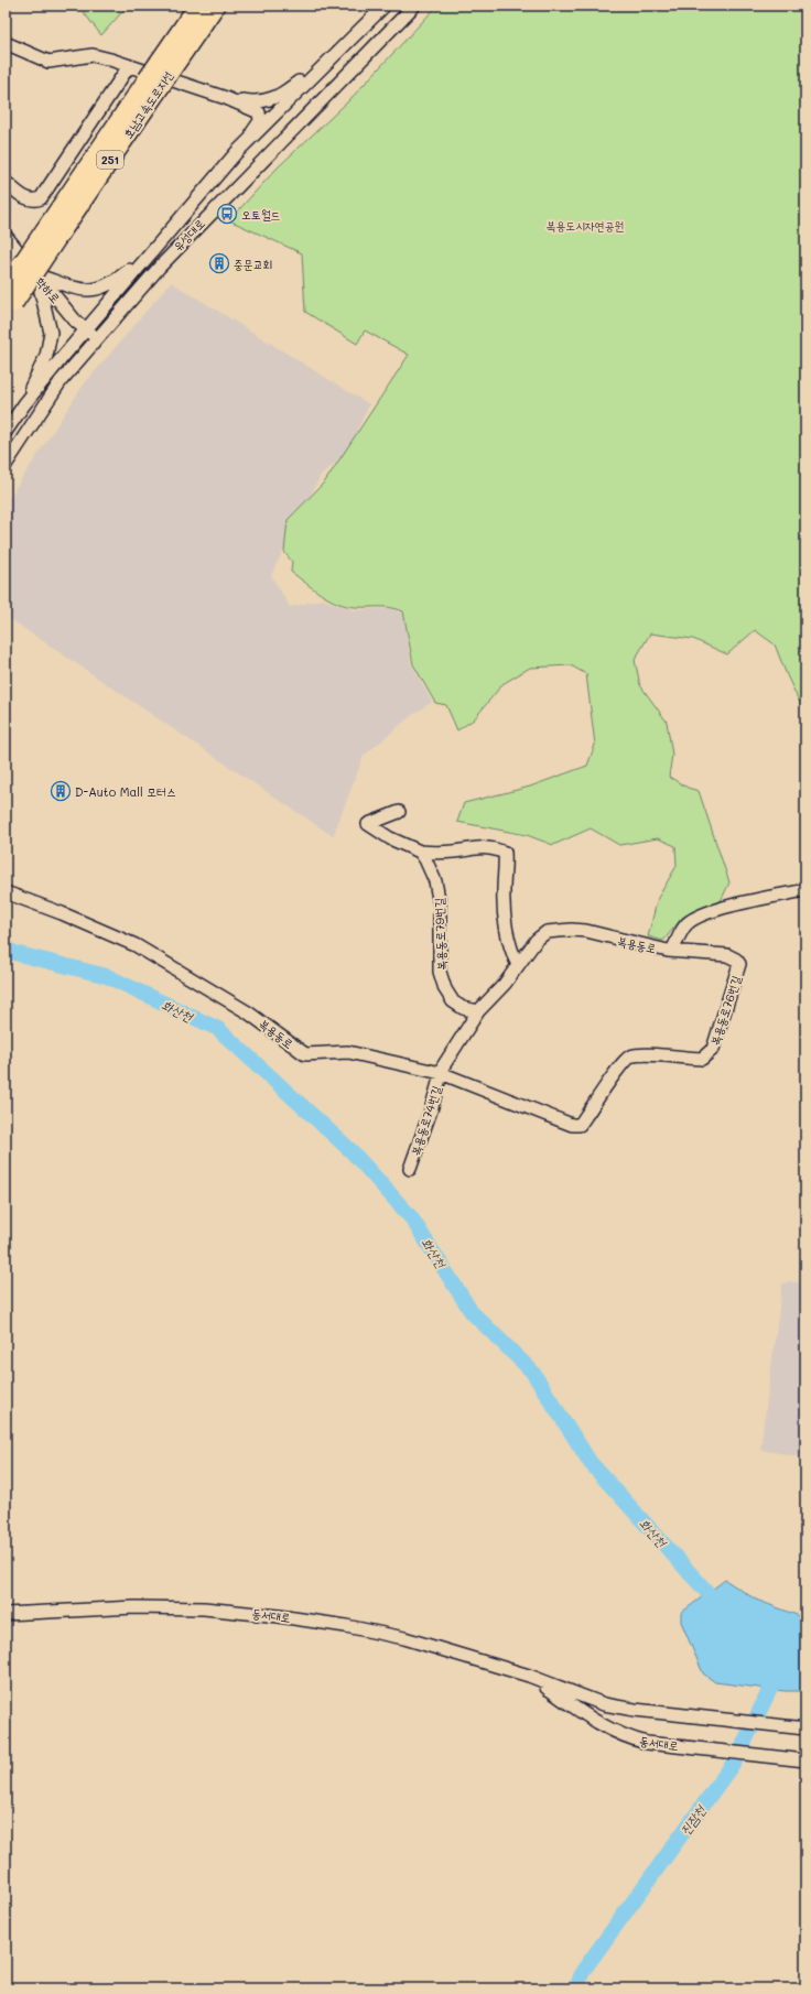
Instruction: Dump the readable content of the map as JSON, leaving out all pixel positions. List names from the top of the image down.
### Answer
{
  "streets": {
    "highway": ["호남고속도로지선", "251"],
    "street": [
      "유성대로",
      "학하로",
      "복용동로79번길",
      "복용동로",
      "복용동로76번길",
      "복용동로74번길",
      "동서대로"
    ]
  },
  "crossings": [
    ["유성대로", "학하로"],
    ["복용동로79번길", "복용동로"],
    ["복용동로", "복용동로76번길"],
    ["복용동로", "복용동로74번길"],
    ["복용동로76번길", "복용동로74번길"]
  ],
  "water": ["화산천", "진잠천"],
  "parks": ["복용도시자연공원"],
  "places": {
    "bus stop": ["오토월드"],
    "building": ["중문교회", "D-Auto Mall 모터스"]
  }
}
